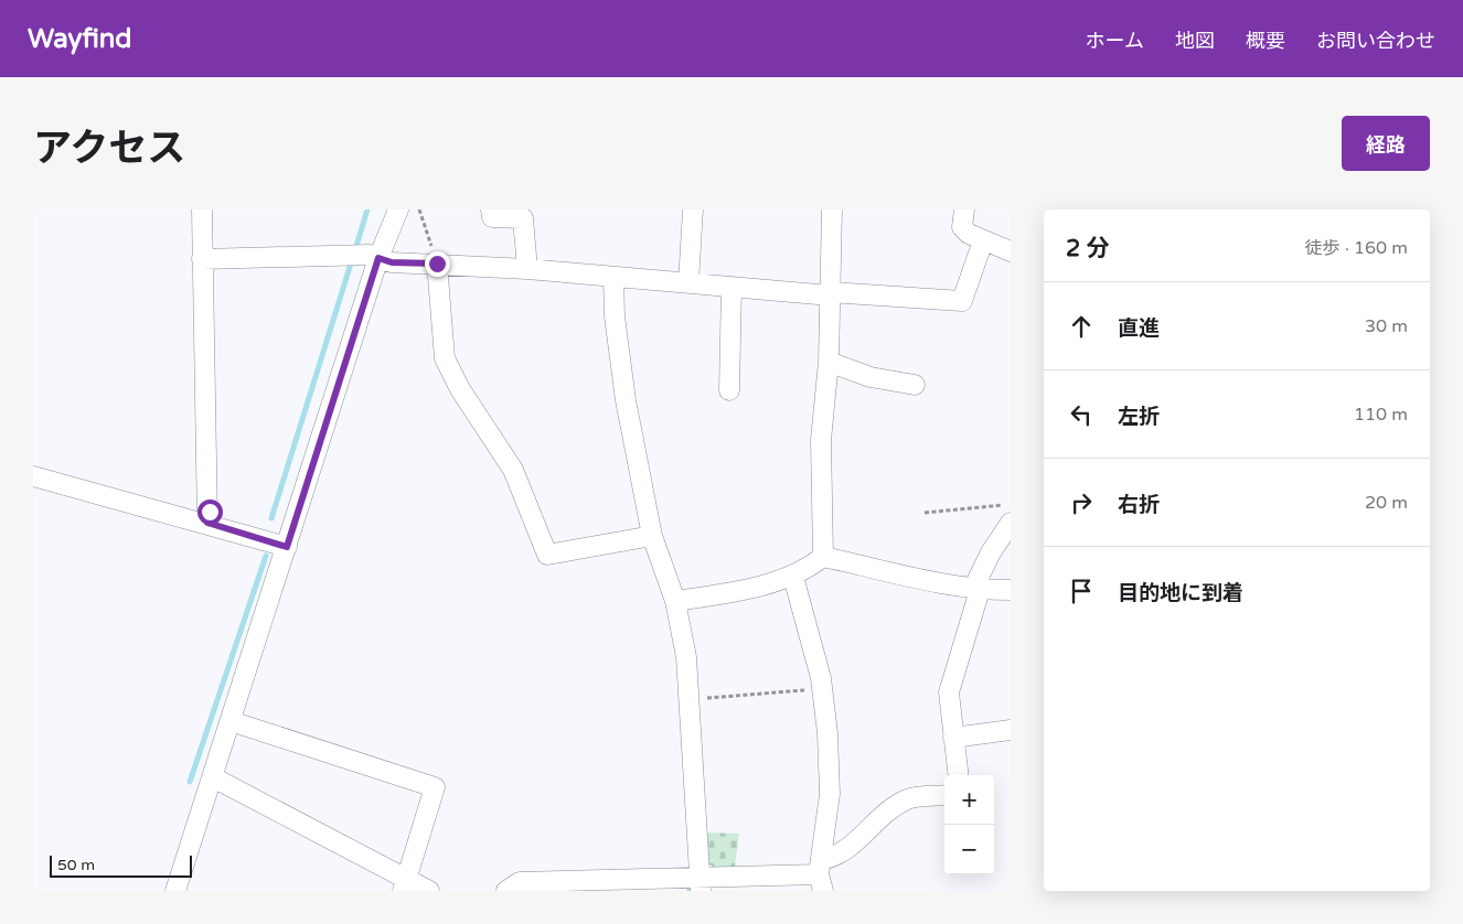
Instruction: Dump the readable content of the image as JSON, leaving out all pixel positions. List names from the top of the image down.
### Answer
{
  "scale_bar": "50 m",
  "page": {
    "header": "Wayfind",
    "nav": [
      "ホーム",
      "地図",
      "概要",
      "お問い合わせ"
    ],
    "title": "アクセス",
    "buttons": "経路",
    "heading": ["2 分", "徒歩 · 160 m"],
    "list": [
      ["直進", "30 m"],
      ["左折", "110 m"],
      ["右折", "20 m"],
      "目的地に到着"
    ],
    "map_buttons": ["+", "−"],
    "scale": "50 m"
  }
}
